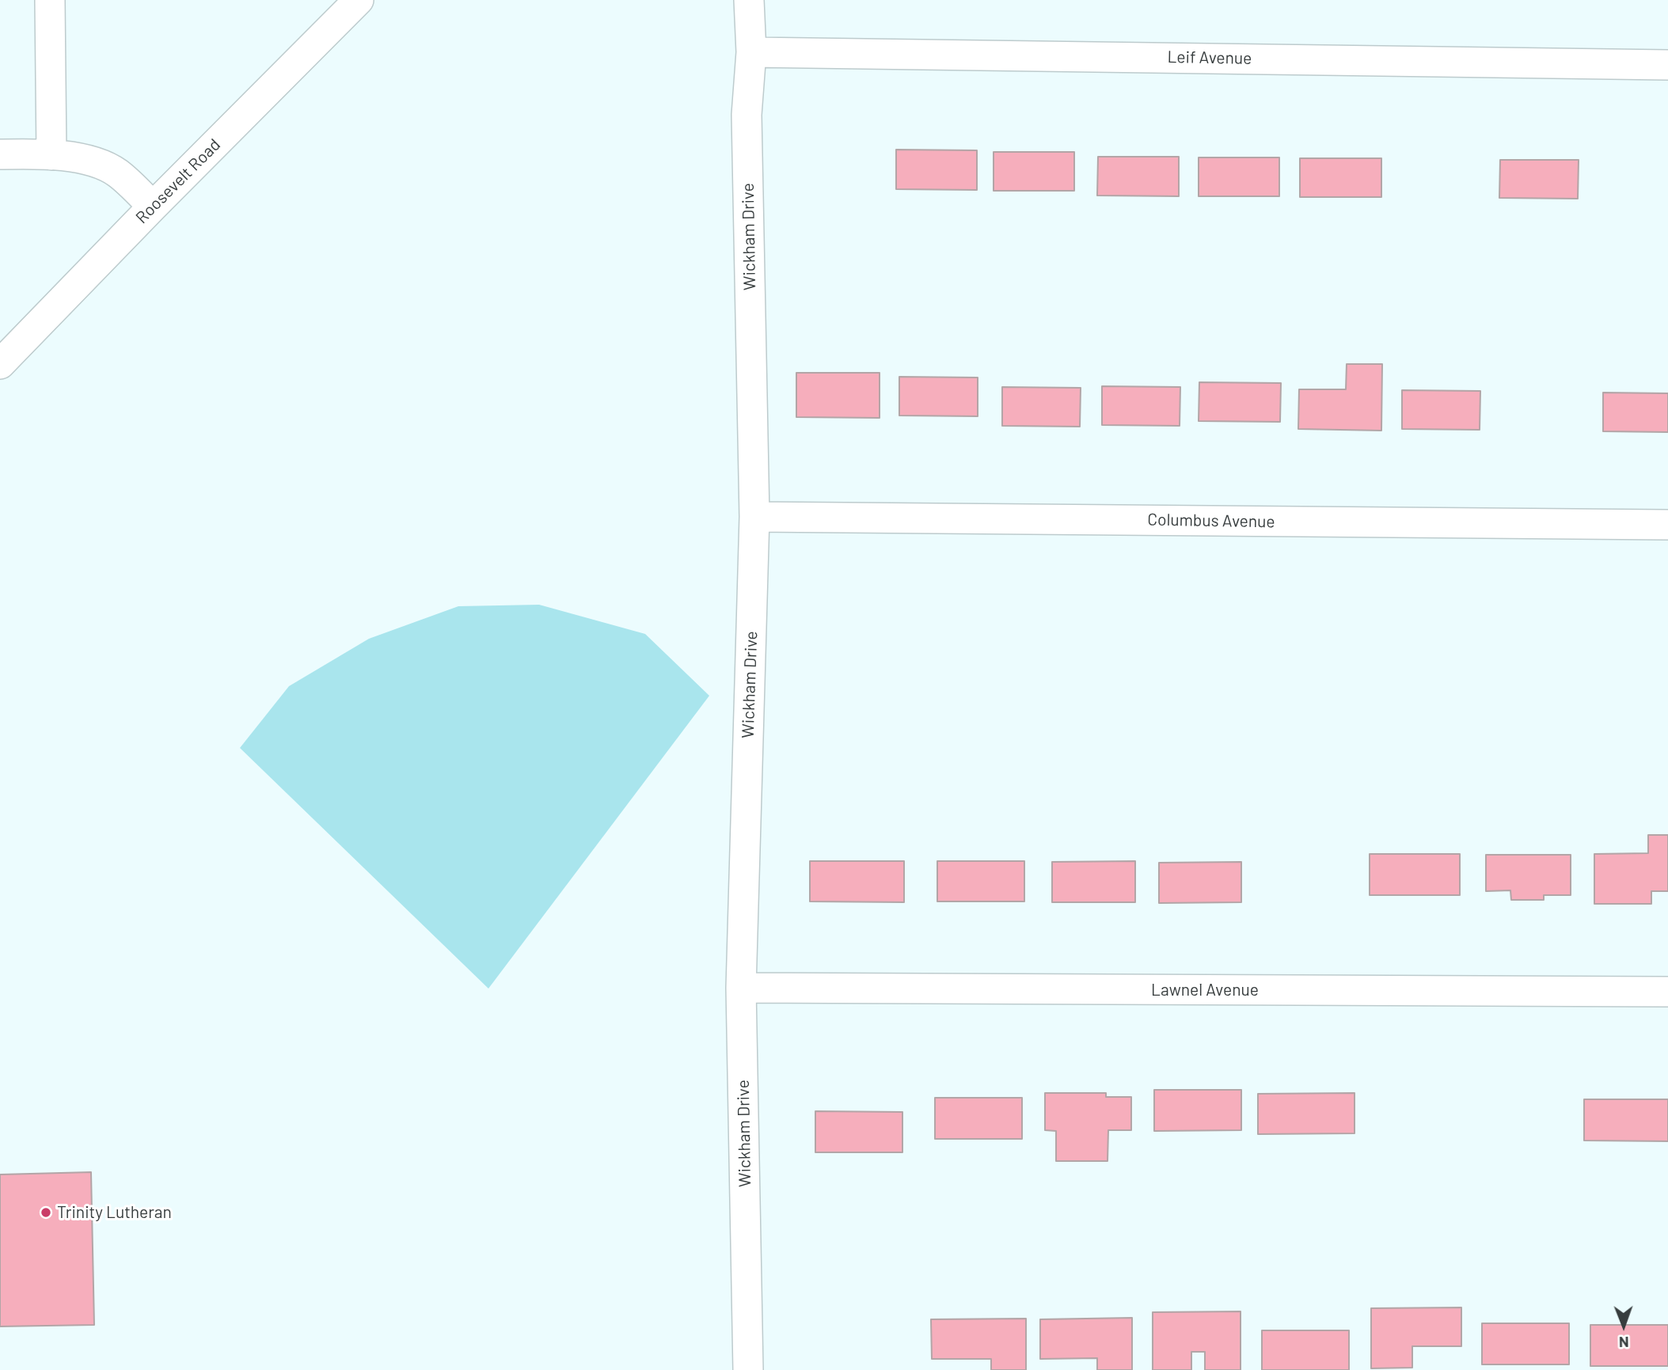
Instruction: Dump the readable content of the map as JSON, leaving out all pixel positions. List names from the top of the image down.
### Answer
{
  "streets": {
    "street": [
      "Leif Avenue",
      "Roosevelt Road",
      "Wickham Drive",
      "Columbus Avenue",
      "Lawnel Avenue"
    ]
  },
  "crossings": [
    ["Leif Avenue", "Wickham Drive"],
    ["Wickham Drive", "Columbus Avenue"],
    ["Wickham Drive", "Lawnel Avenue"]
  ],
  "places": ["Trinity Lutheran"],
  "north": "bottom"
}
